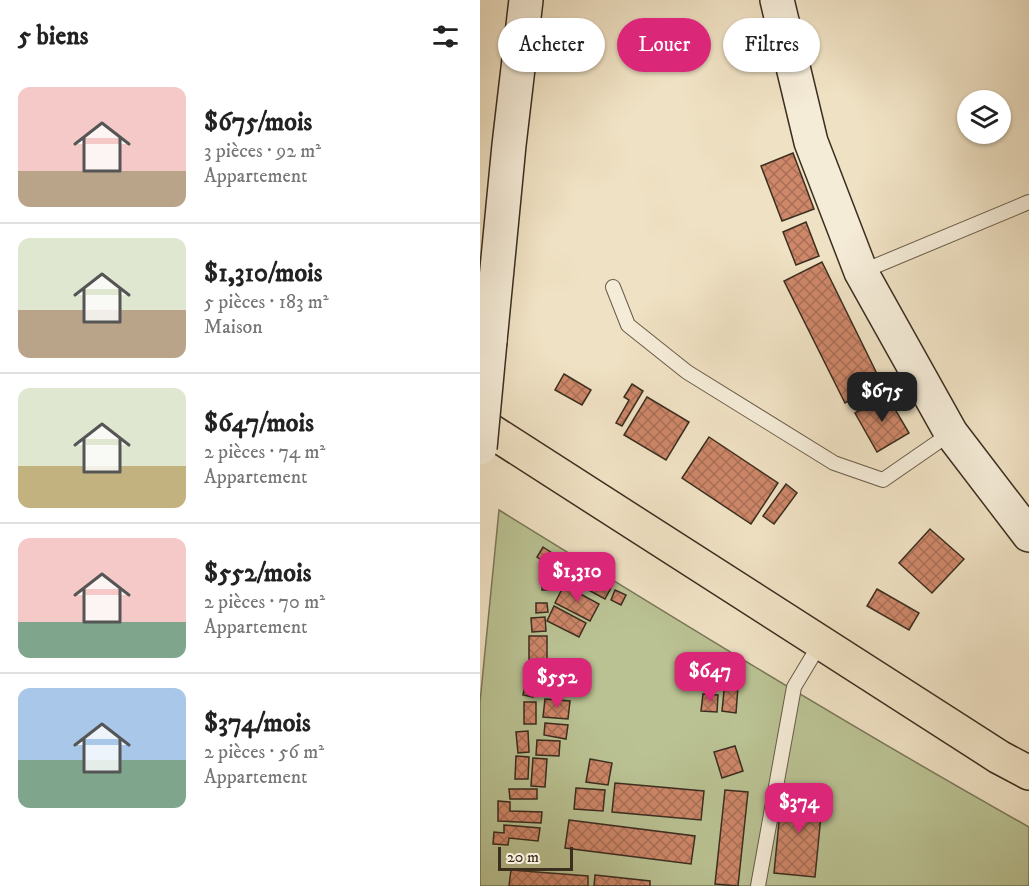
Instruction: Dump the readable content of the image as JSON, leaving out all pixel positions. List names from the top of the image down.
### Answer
{
  "scale_bar": "20 m",
  "page": {
    "heading": "5 biens",
    "chip": ["Acheter", "Louer", "Filtres"],
    "list": [
      {
        "name": "$675/mois",
        "note": "3 pièces · 92 m² · Appartement"
      },
      {
        "name": "$1,310/mois",
        "note": "5 pièces · 183 m² · Maison"
      },
      {
        "name": "$647/mois",
        "note": "2 pièces · 74 m² · Appartement"
      },
      {
        "name": "$552/mois",
        "note": "2 pièces · 70 m² · Appartement"
      },
      {
        "name": "$374/mois",
        "note": "2 pièces · 56 m² · Appartement"
      }
    ],
    "price": [
      "$675",
      "$1,310",
      "$647",
      "$552",
      "$374"
    ],
    "scale": "20 m"
  }
}
